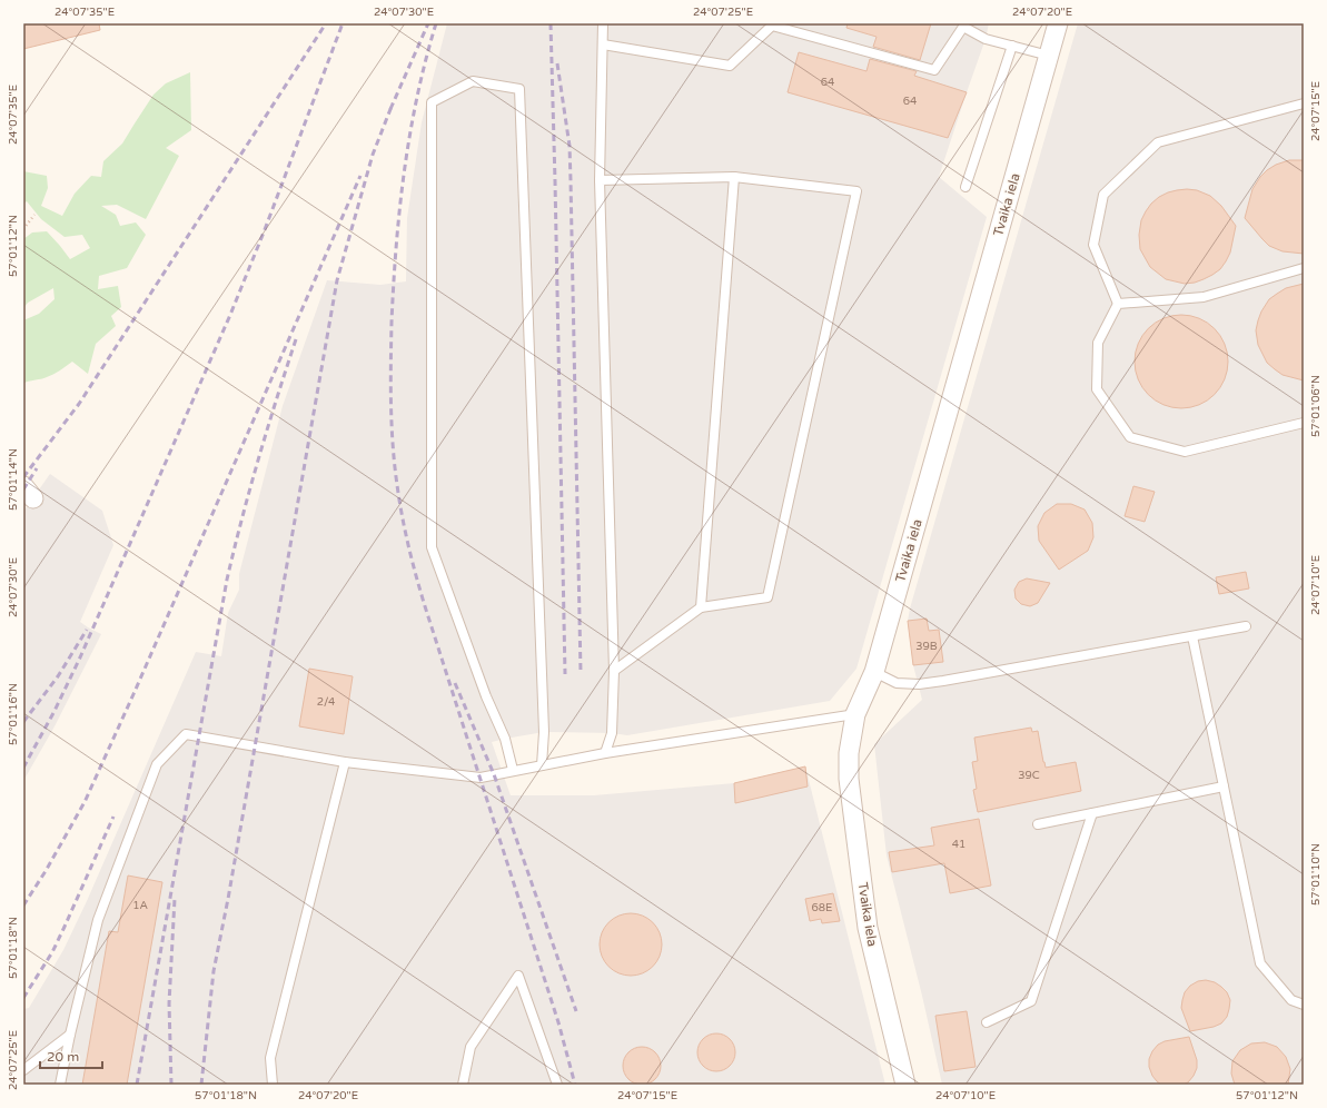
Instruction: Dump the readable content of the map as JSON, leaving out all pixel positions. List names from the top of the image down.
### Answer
{
  "streets": {
    "street": ["Tvaika iela"]
  },
  "house_numbers": [
    "64",
    "64",
    "39B",
    "2/4",
    "39C",
    "41",
    "1A",
    "68E"
  ],
  "scale_bar": "20 m",
  "coordinates": [
    "24°07'35\"E",
    "24°07'30\"E",
    "24°07'25\"E",
    "24°07'20\"E",
    "24°07'15\"E",
    "57°01'12\"N",
    "57°01'06\"N",
    "57°01'14\"N",
    "24°07'10\"E",
    "57°01'16\"N",
    "57°01'10\"N",
    "57°01'18\"N"
  ]
}
